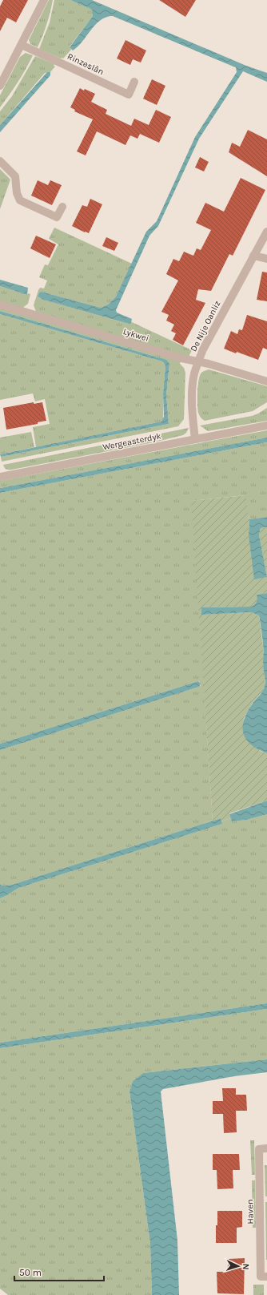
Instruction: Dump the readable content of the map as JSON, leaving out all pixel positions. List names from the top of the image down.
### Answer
{
  "streets": {
    "street": [
      "Rinzeslân",
      "De Nije Oanliz",
      "Lykwei",
      "Wergeasterdyk",
      "Haven"
    ]
  },
  "crossings": [
    ["De Nije Oanliz", "Lykwei"],
    ["De Nije Oanliz", "Wergeasterdyk"]
  ],
  "scale_bar": "50 m",
  "north": "right"
}
